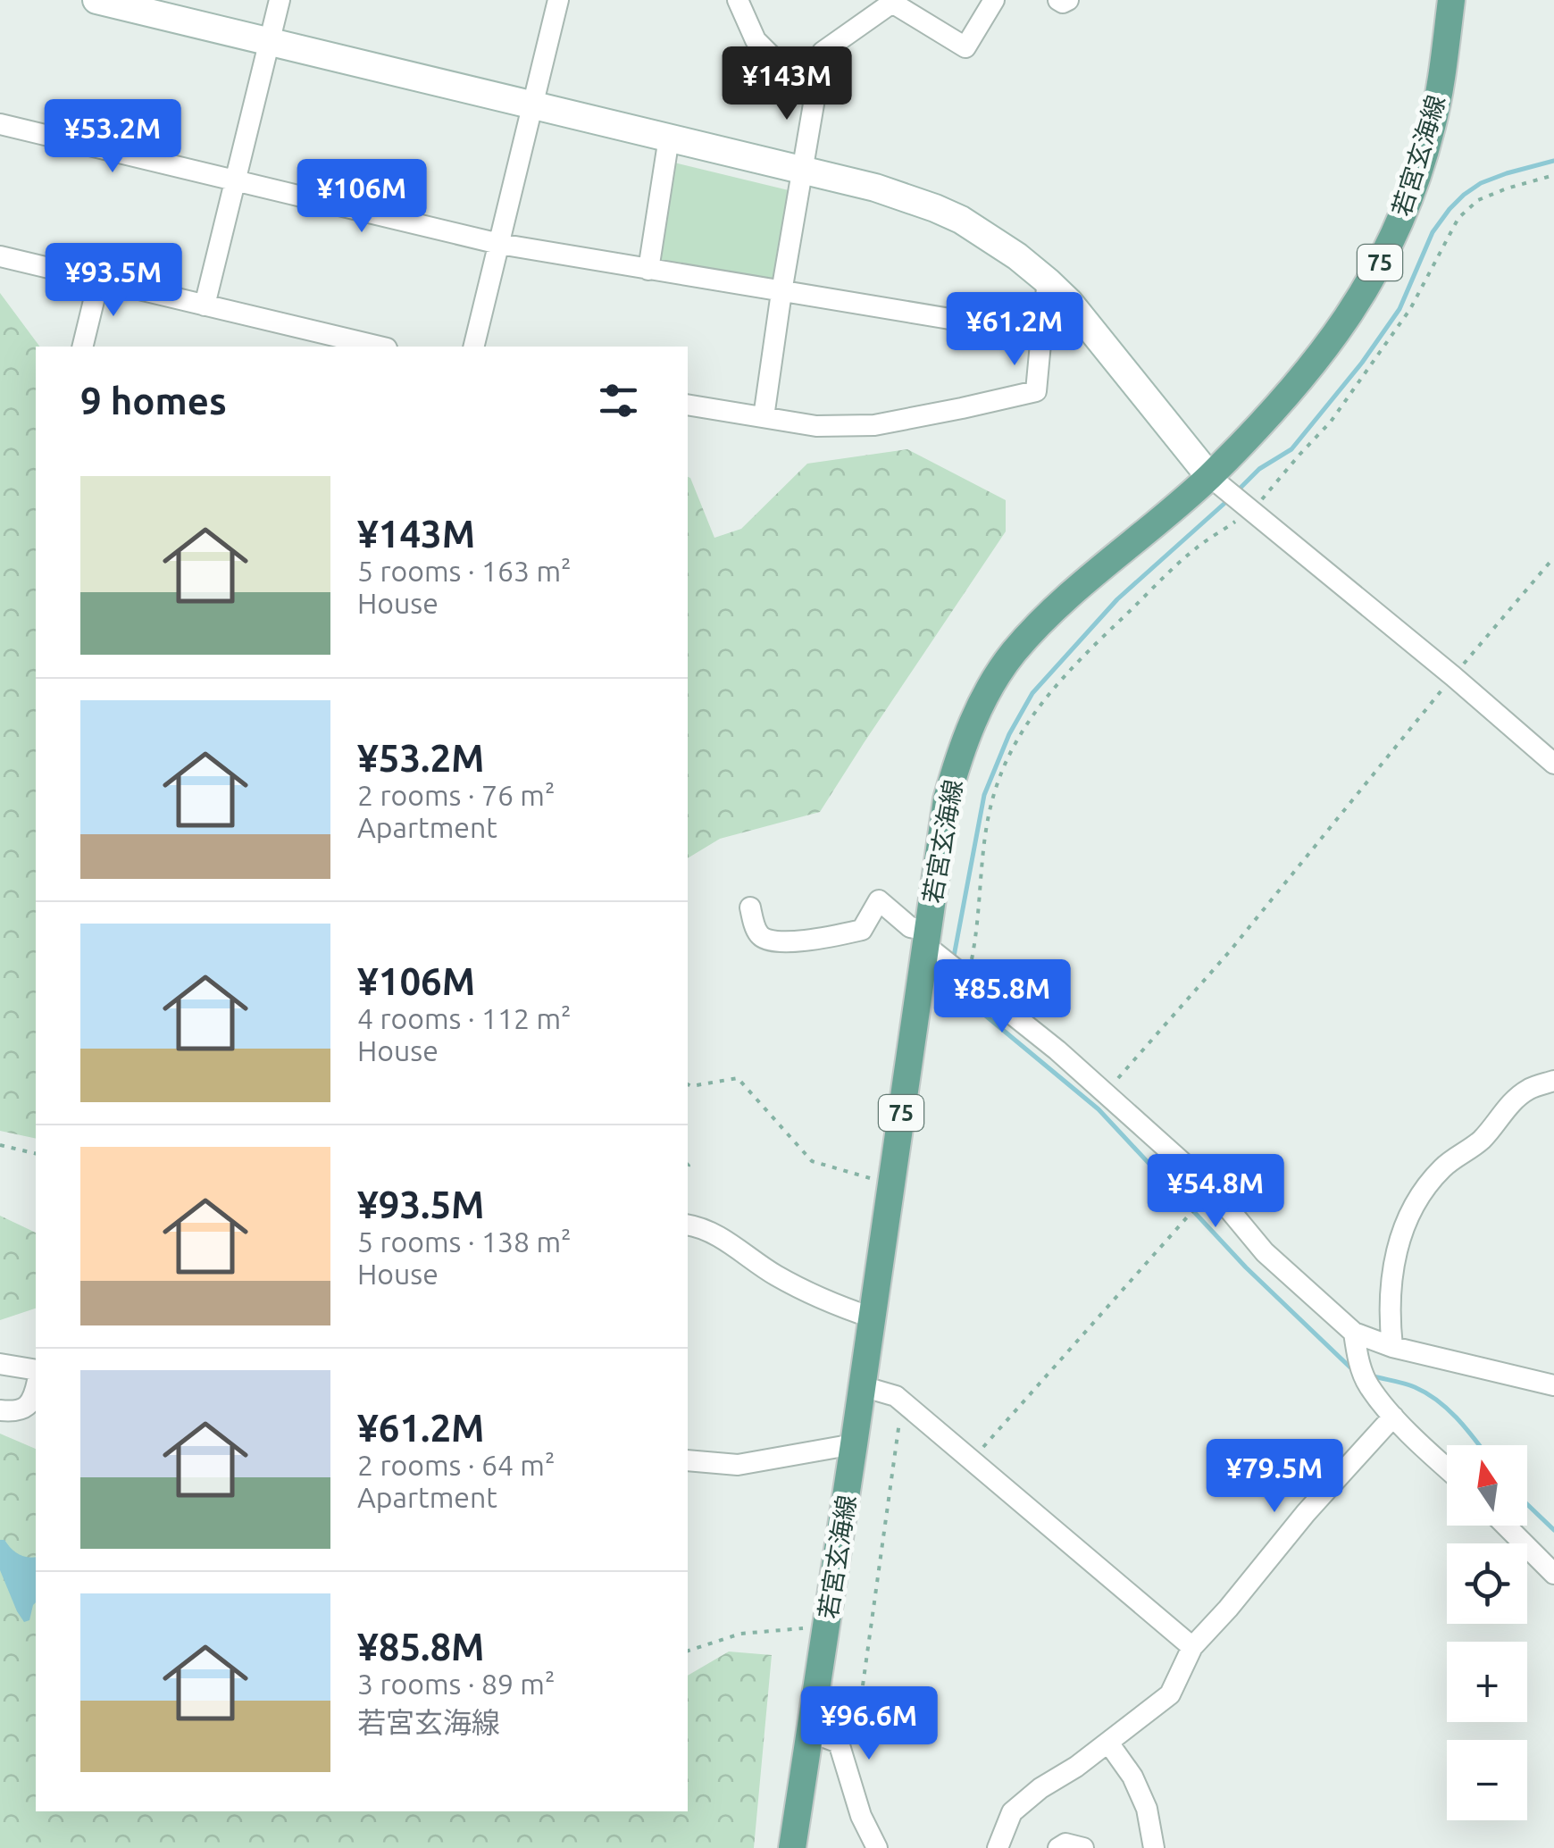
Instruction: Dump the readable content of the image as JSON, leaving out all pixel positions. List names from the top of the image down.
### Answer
{
  "streets": {
    "main road": ["若宮玄海線", "75"]
  },
  "north": "top",
  "page": {
    "price": [
      "¥143M",
      "¥53.2M",
      "¥106M",
      "¥93.5M",
      "¥61.2M",
      "¥85.8M",
      "¥54.8M",
      "¥79.5M",
      "¥96.6M"
    ],
    "heading": "9 homes",
    "list": [
      {
        "name": "¥143M",
        "note": "5 rooms · 163 m² · House"
      },
      {
        "name": "¥53.2M",
        "note": "2 rooms · 76 m² · Apartment"
      },
      {
        "name": "¥106M",
        "note": "4 rooms · 112 m² · House"
      },
      {
        "name": "¥93.5M",
        "note": "5 rooms · 138 m² · House"
      },
      {
        "name": "¥61.2M",
        "note": "2 rooms · 64 m² · Apartment"
      },
      {
        "name": "¥85.8M",
        "note": "3 rooms · 89 m² · 若宮玄海線"
      }
    ],
    "map_buttons": ["+", "−"]
  }
}
